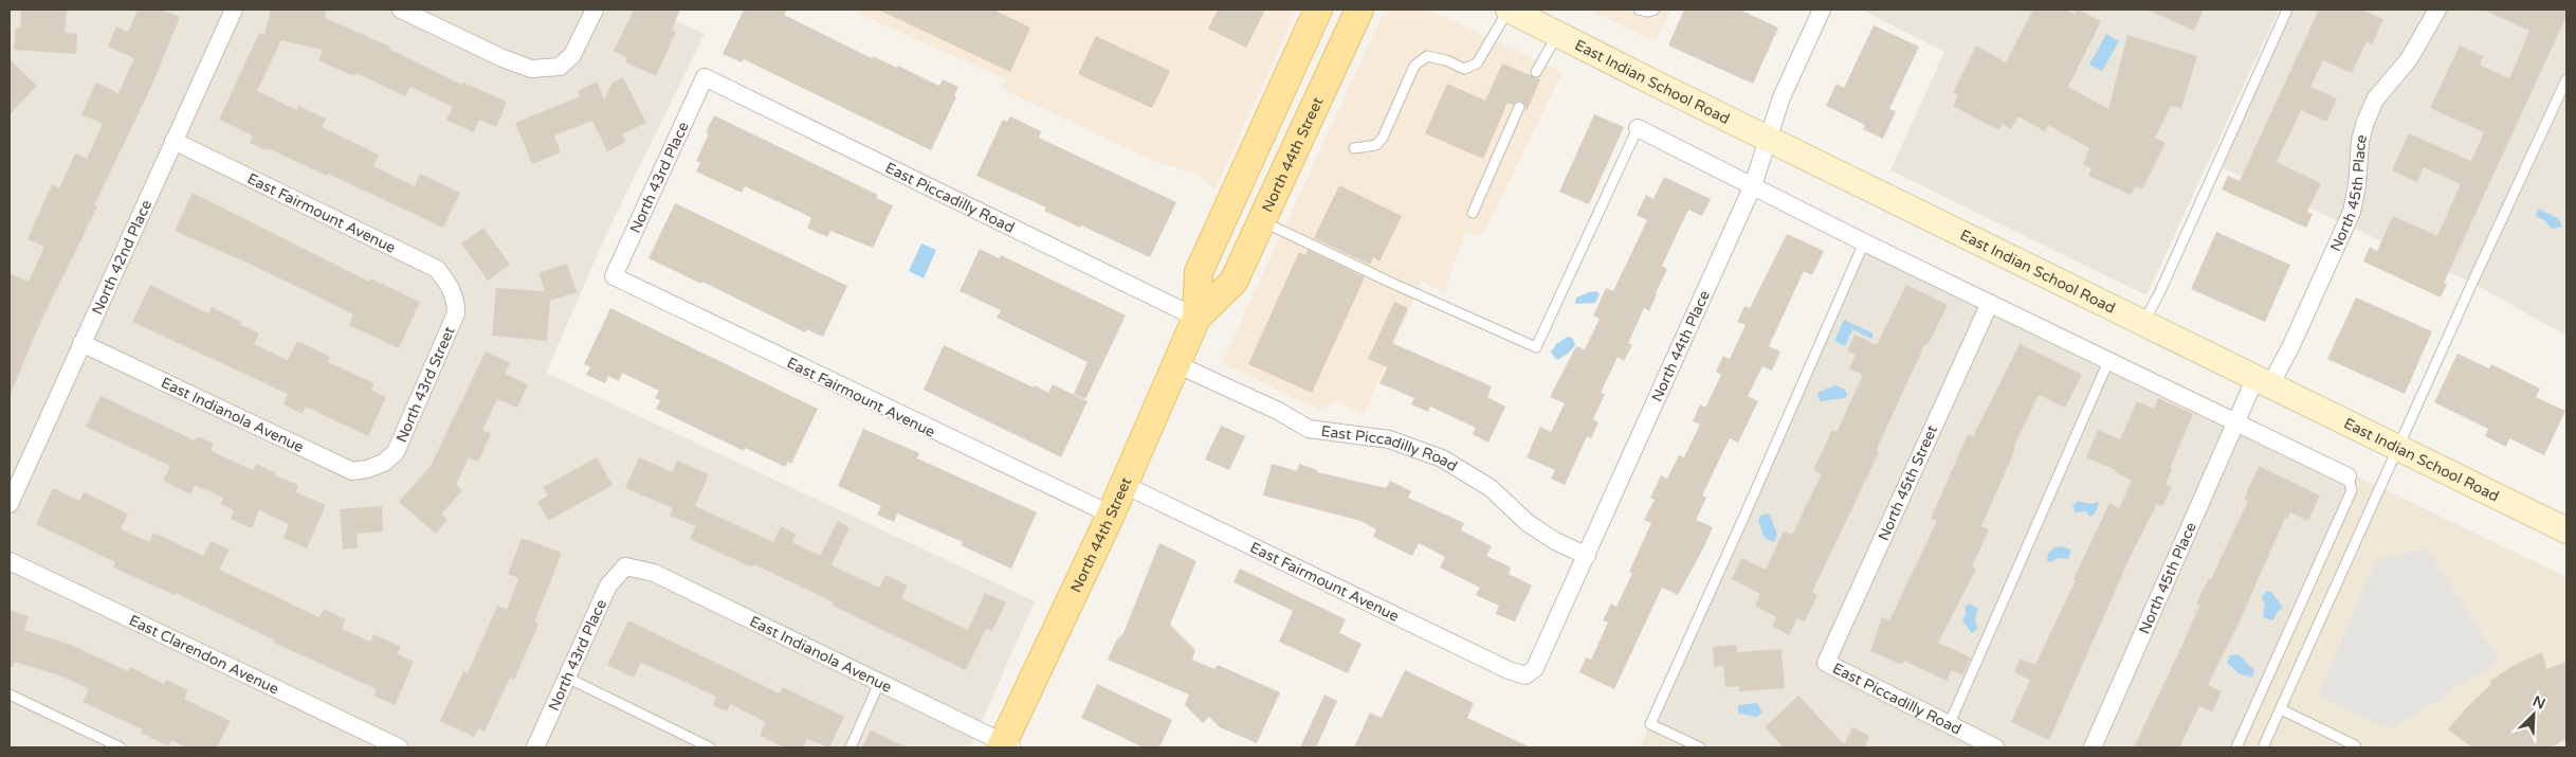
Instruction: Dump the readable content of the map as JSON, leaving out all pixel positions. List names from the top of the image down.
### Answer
{
  "streets": {
    "main road": ["East Indian School Road", "North 44th Street"],
    "street": [
      "North 43rd Place",
      "North 45th Place",
      "East Piccadilly Road",
      "East Fairmount Avenue",
      "North 42nd Place",
      "North 44th Place",
      "North 43rd Street",
      "East Indianola Avenue",
      "North 45th Street",
      "East Clarendon Avenue"
    ]
  },
  "crossings": [
    ["East Indian School Road", "North 45th Place"],
    ["East Indian School Road", "North 44th Place"],
    ["North 44th Street", "East Piccadilly Road"],
    ["North 44th Street", "East Fairmount Avenue"],
    ["North 44th Street", "East Indianola Avenue"],
    ["North 43rd Place", "East Piccadilly Road"],
    ["North 43rd Place", "East Fairmount Avenue"],
    ["North 43rd Place", "East Indianola Avenue"],
    ["East Piccadilly Road", "North 44th Place"],
    ["East Piccadilly Road", "North 45th Street"],
    ["East Fairmount Avenue", "North 42nd Place"],
    ["East Fairmount Avenue", "North 44th Place"],
    ["East Fairmount Avenue", "North 43rd Street"],
    ["North 42nd Place", "East Indianola Avenue"],
    ["North 43rd Street", "East Indianola Avenue"]
  ],
  "north": "top right"
}
